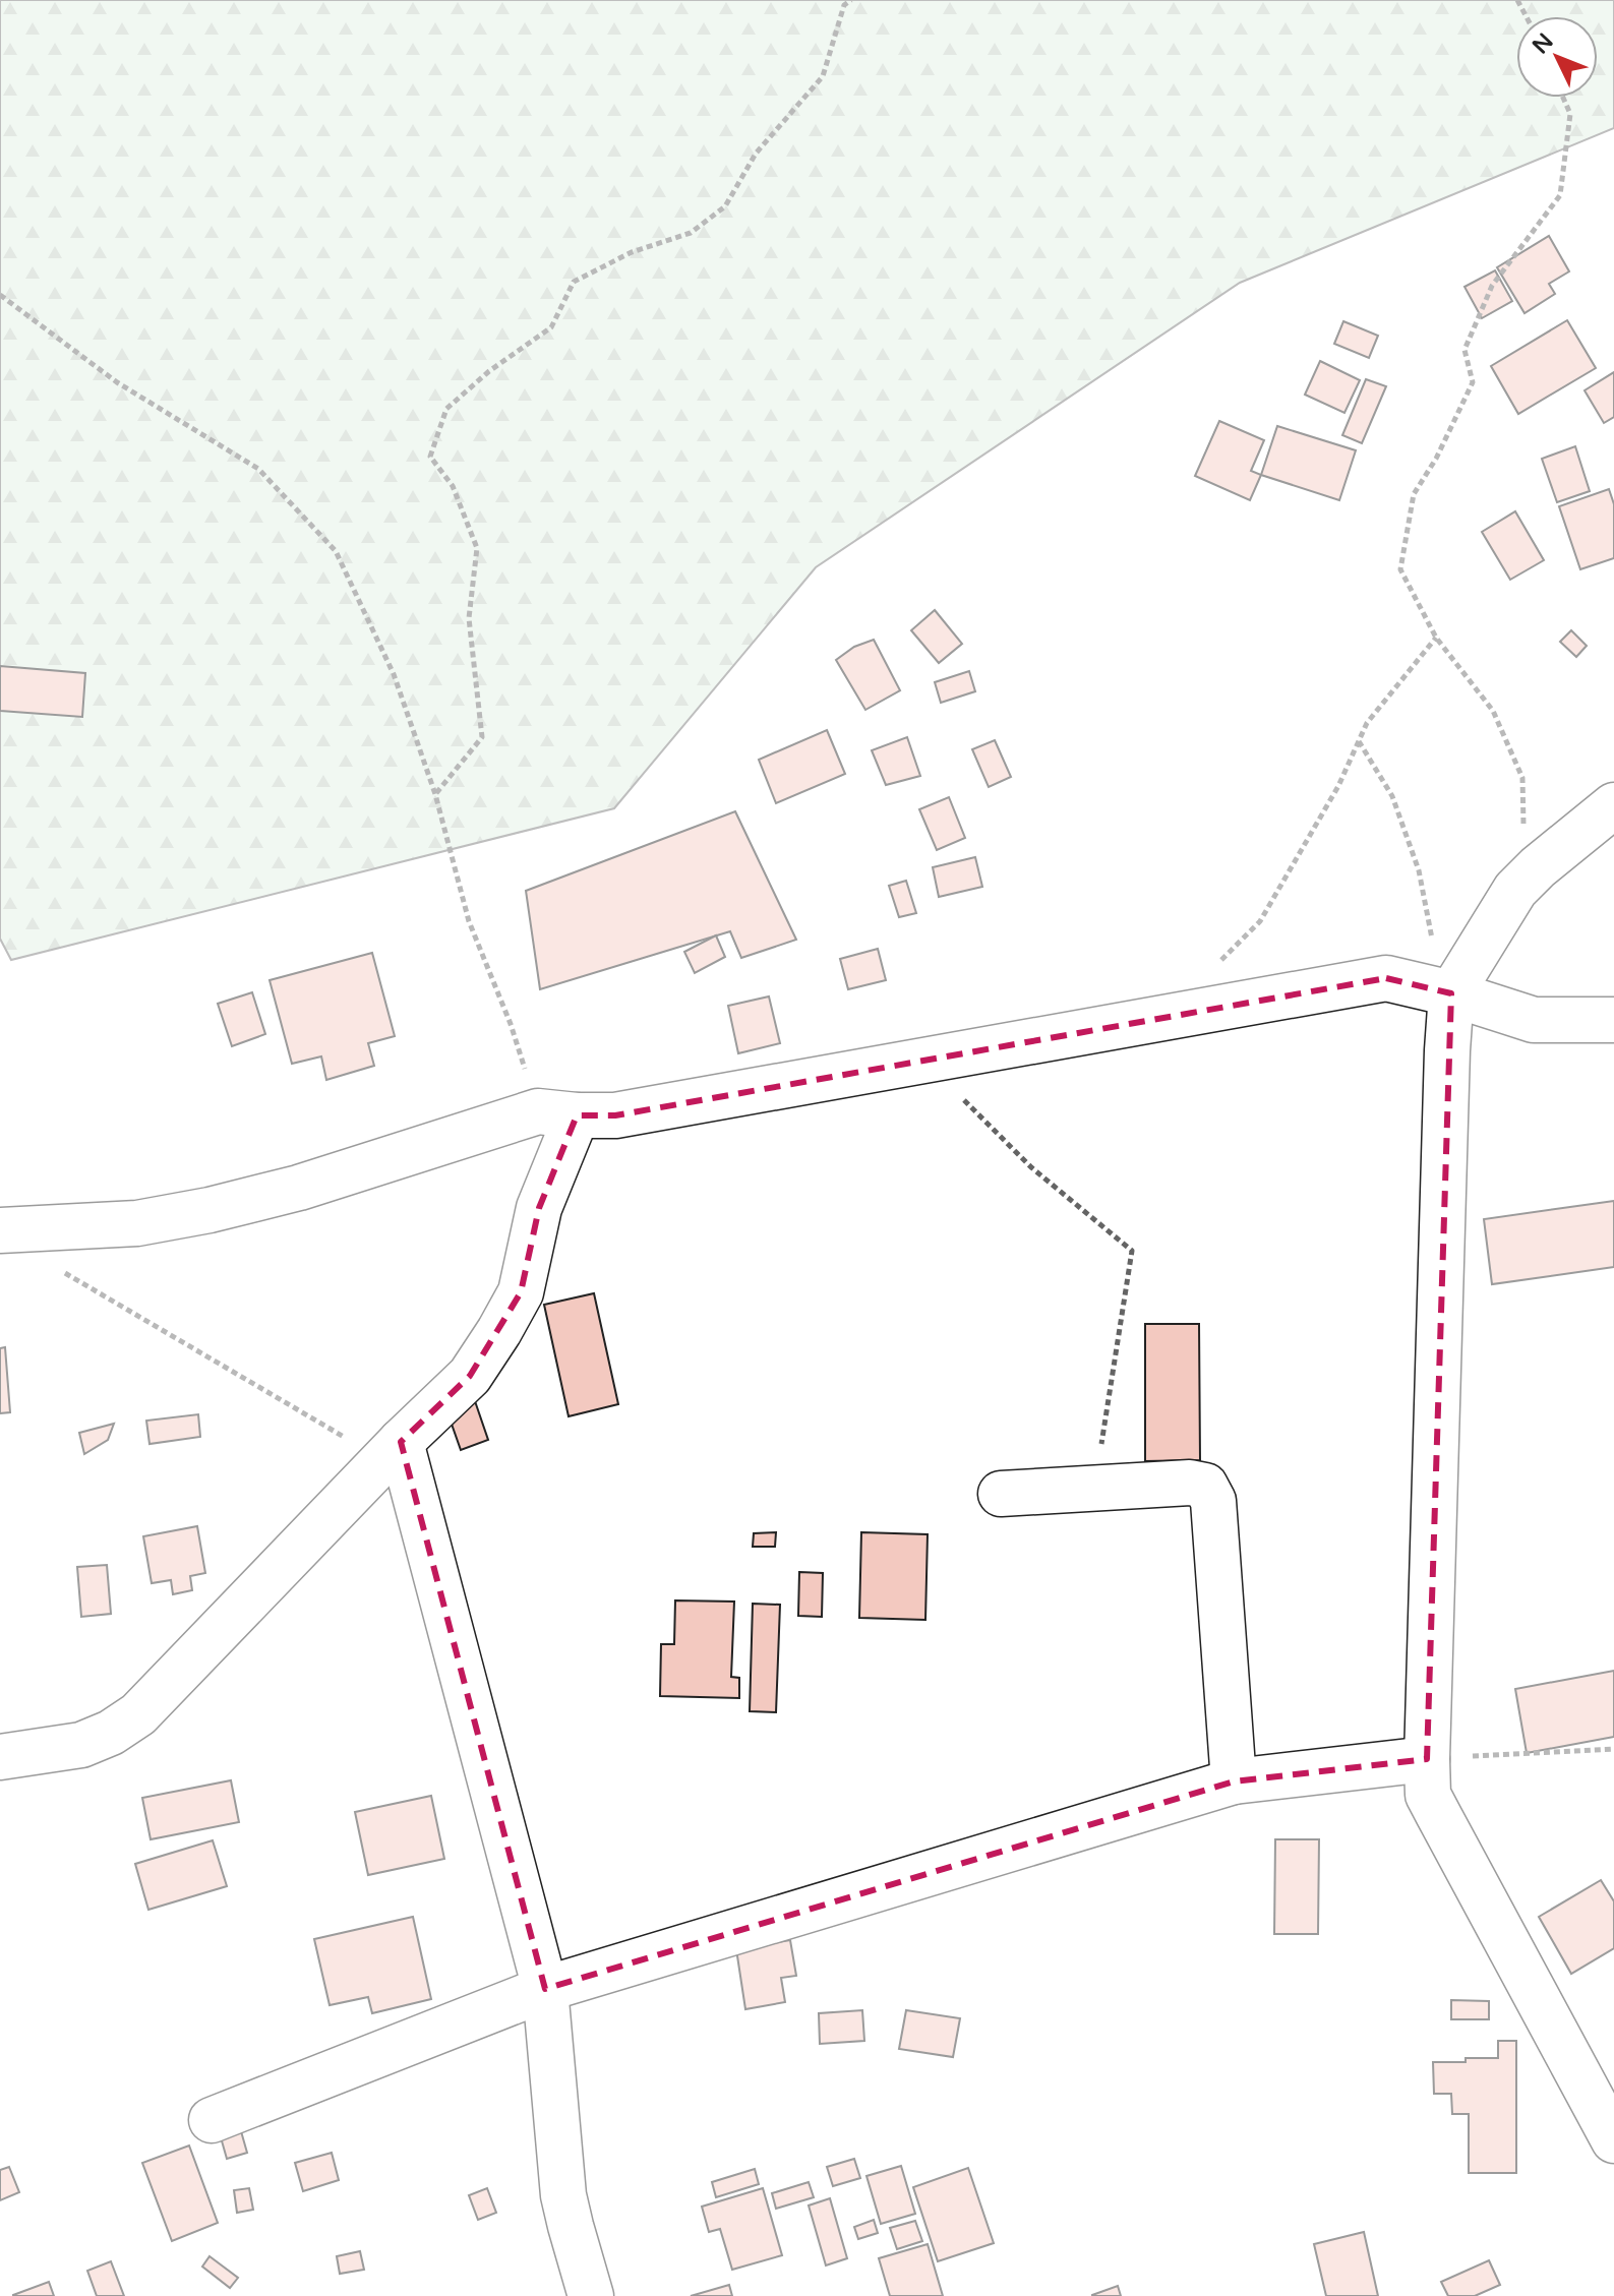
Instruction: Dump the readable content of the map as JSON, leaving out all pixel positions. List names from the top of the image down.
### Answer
{
  "north": "top left"
}
